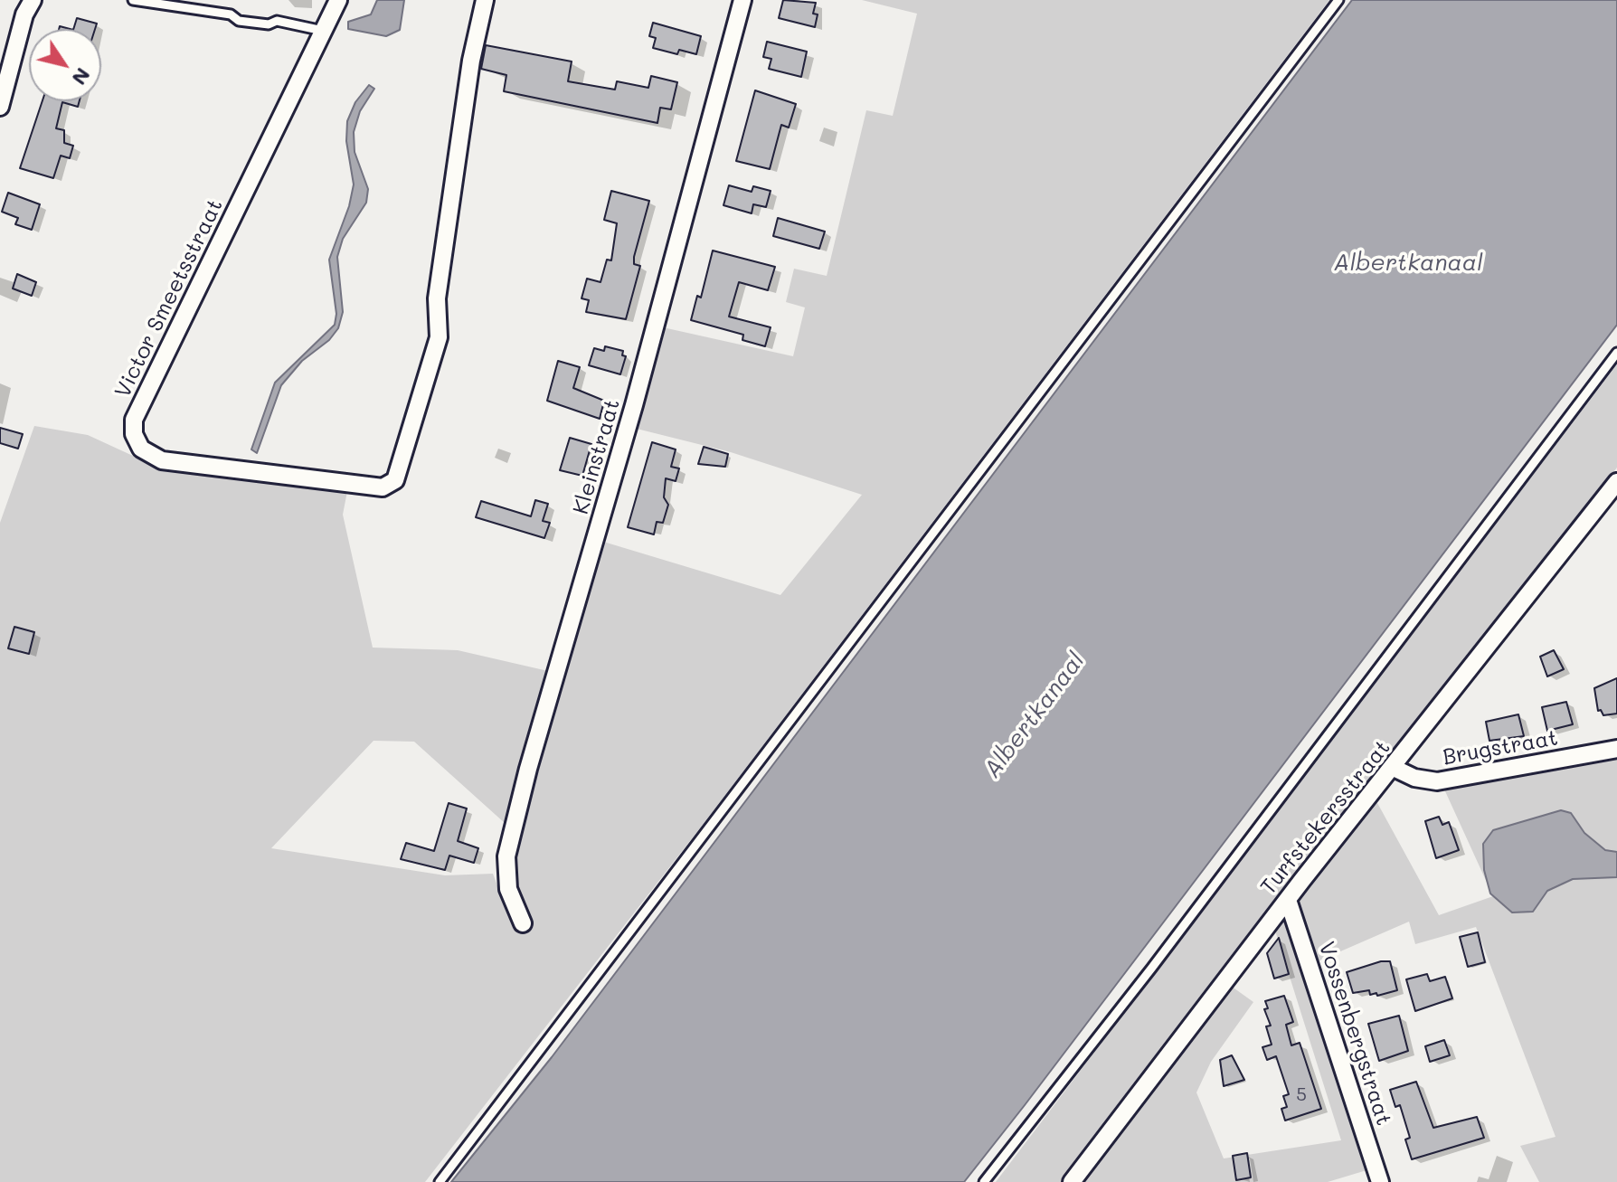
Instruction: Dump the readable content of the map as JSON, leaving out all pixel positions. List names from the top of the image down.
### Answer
{
  "streets": {
    "street": [
      "Victor Smeetsstraat",
      "Kleinstraat",
      "Brugstraat",
      "Turfstekersstraat",
      "Vossenbergstraat"
    ]
  },
  "crossings": [
    ["Brugstraat", "Turfstekersstraat"],
    ["Turfstekersstraat", "Vossenbergstraat"]
  ],
  "water": ["Albertkanaal"],
  "house_numbers": ["5"],
  "north": "bottom right"
}
